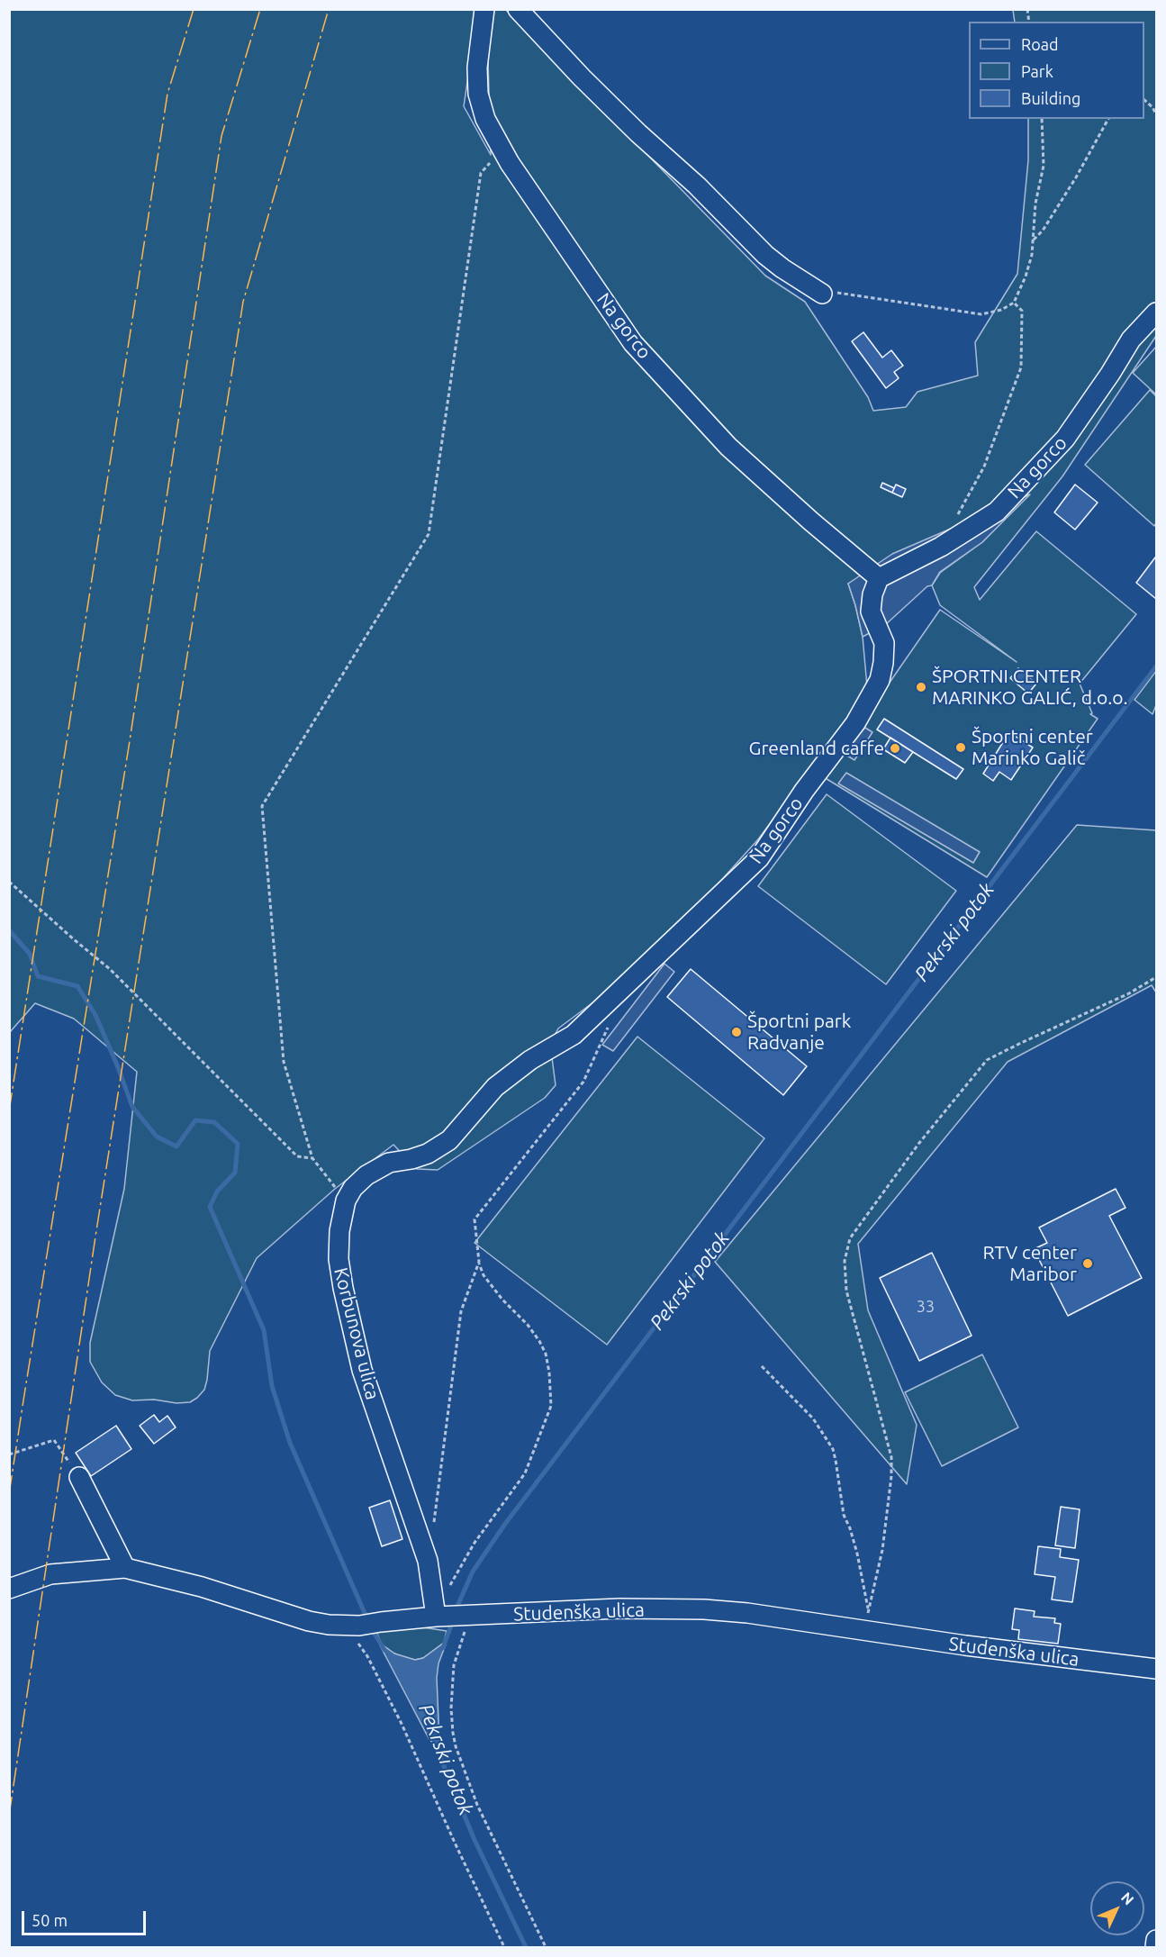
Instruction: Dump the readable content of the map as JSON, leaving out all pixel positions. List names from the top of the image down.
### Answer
{
  "streets": {
    "street": ["Na gorco", "Korbunova ulica", "Studenška ulica"]
  },
  "crossings": [
    ["Na gorco", "Korbunova ulica"],
    ["Korbunova ulica", "Studenška ulica"]
  ],
  "water": ["Pekrski potok"],
  "places": [
    "ŠPORTNI CENTER MARINKO GALIĆ, d.o.o.",
    "Športni center Marinko Galič",
    "Greenland caffe",
    "Športni park Radvanje",
    "RTV center Maribor"
  ],
  "house_numbers": ["33"],
  "legend": ["Road", "Park", "Building"],
  "scale_bar": "50 m",
  "north": "top right"
}
